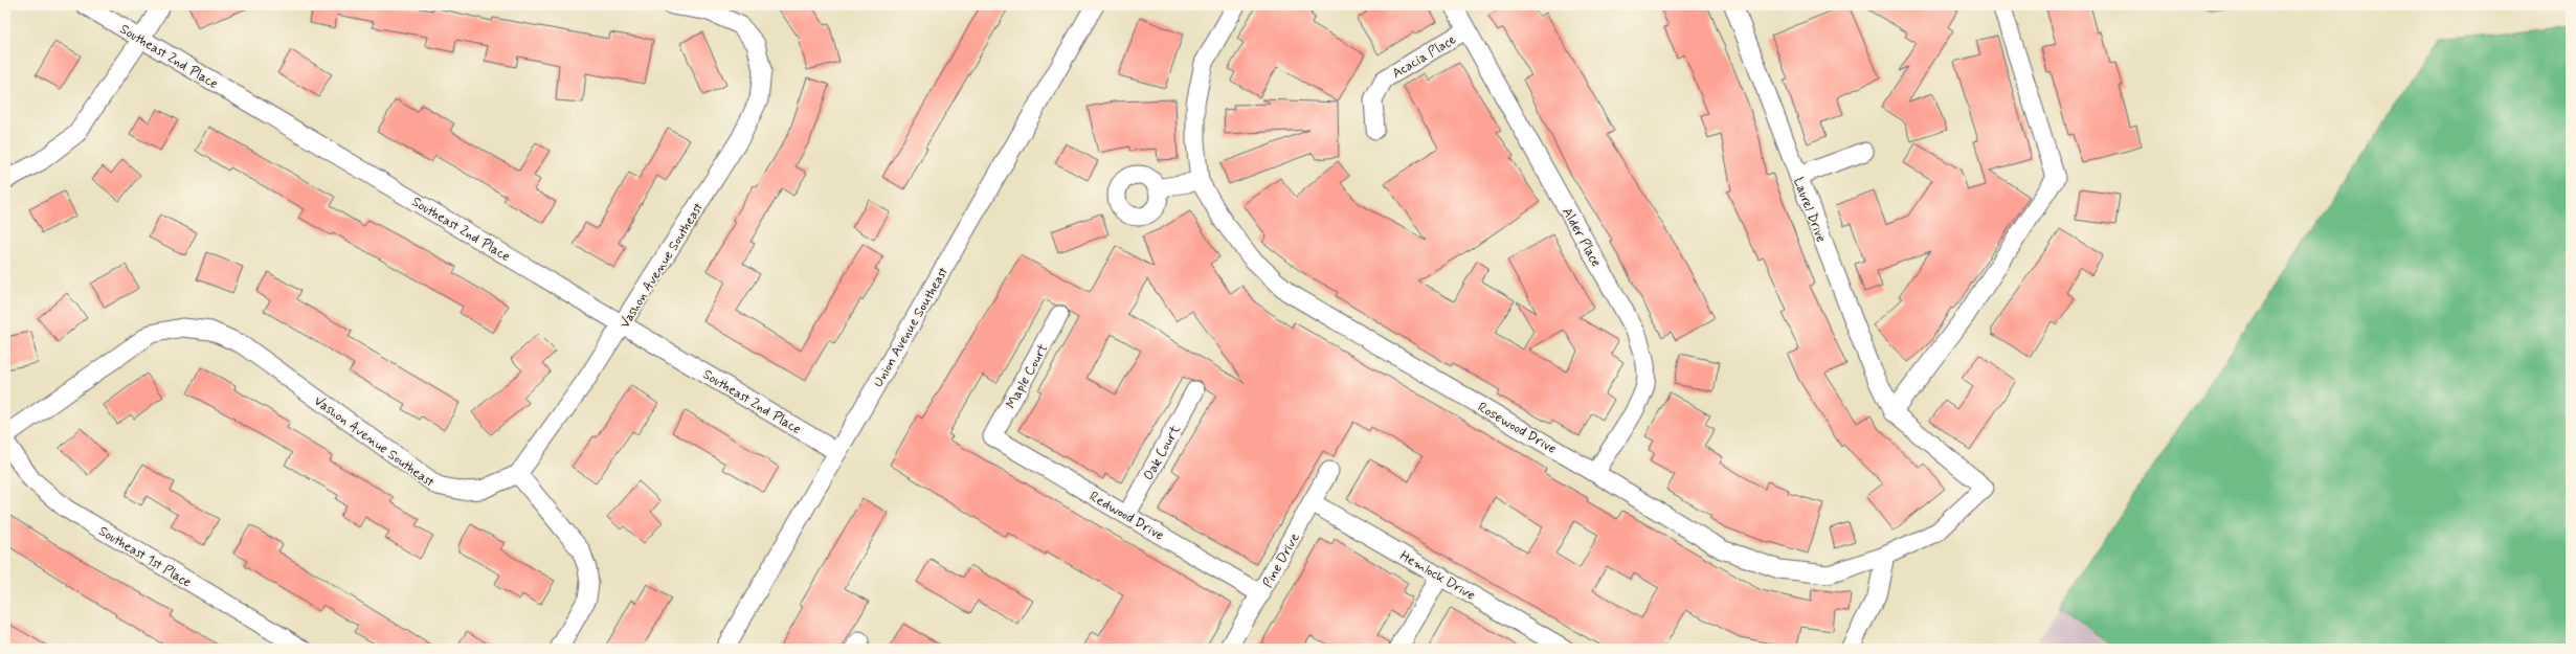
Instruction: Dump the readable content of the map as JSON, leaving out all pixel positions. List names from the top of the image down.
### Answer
{
  "streets": {
    "street": [
      "Southeast 2nd Place",
      "Acacia Place",
      "Laurel Drive",
      "Alder Place",
      "Vashon Avenue Southeast",
      "Union Avenue Southeast",
      "Maple Court",
      "Rosewood Drive",
      "Oak Court",
      "Redwood Drive",
      "Southeast 1st Place",
      "Pine Drive",
      "Hemlock Drive"
    ]
  },
  "crossings": [
    ["Southeast 2nd Place", "Vashon Avenue Southeast"],
    ["Southeast 2nd Place", "Union Avenue Southeast"],
    ["Acacia Place", "Alder Place"],
    ["Laurel Drive", "Rosewood Drive"],
    ["Alder Place", "Rosewood Drive"],
    ["Maple Court", "Redwood Drive"],
    ["Oak Court", "Redwood Drive"],
    ["Redwood Drive", "Pine Drive"],
    ["Pine Drive", "Hemlock Drive"]
  ]
}
